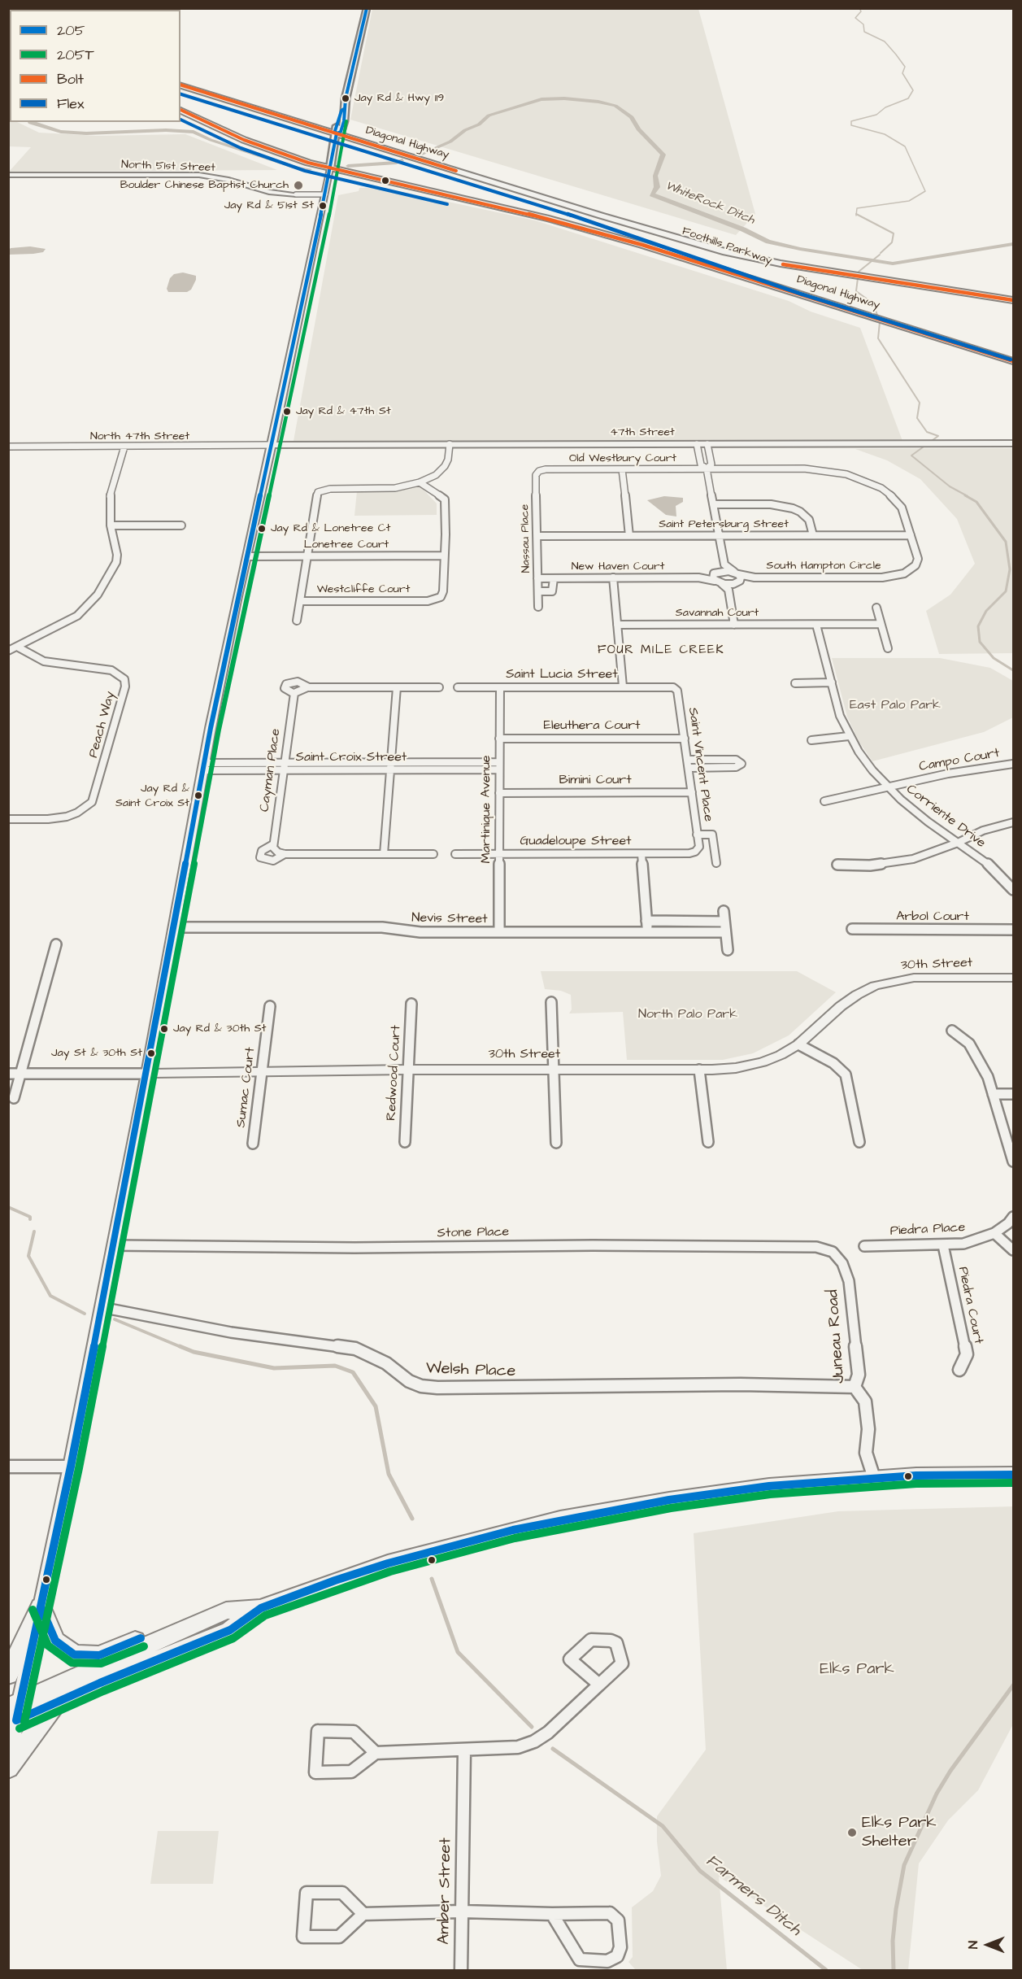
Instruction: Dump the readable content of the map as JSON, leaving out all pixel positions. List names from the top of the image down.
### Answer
{
  "streets": {
    "highway": ["Diagonal Highway", "Foothills Parkway"],
    "street": [
      "North 51st Street",
      "47th Street",
      "North 47th Street",
      "Old Westbury Court",
      "Saint Petersburg Street",
      "Nassau Place",
      "Lonetree Court",
      "South Hampton Circle",
      "New Haven Court",
      "Westcliffe Court",
      "Savannah Court",
      "Saint Lucia Street",
      "Peach Way",
      "Eleuthera Court",
      "Saint Croix Street",
      "Campo Court",
      "Saint Vincent Place",
      "Cayman Place",
      "Bimini Court",
      "Martinique Avenue",
      "Corriente Drive",
      "Guadeloupe Street",
      "Arbol Court",
      "Nevis Street",
      "30th Street",
      "Redwood Court",
      "Sumac Court",
      "Piedra Place",
      "Stone Place",
      "Piedra Court",
      "Juneau Road",
      "Welsh Place",
      "Amber Street"
    ]
  },
  "crossings": [
    ["Diagonal Highway", "Foothills Parkway"],
    ["47th Street", "North 47th Street"],
    ["Old Westbury Court", "Nassau Place"],
    ["Old Westbury Court", "South Hampton Circle"],
    ["Saint Petersburg Street", "Nassau Place"],
    ["Saint Petersburg Street", "South Hampton Circle"],
    ["Nassau Place", "New Haven Court"],
    ["Lonetree Court", "Westcliffe Court"],
    ["Savannah Court", "Corriente Drive"],
    ["Saint Lucia Street", "Saint Vincent Place"],
    ["Saint Lucia Street", "Martinique Avenue"],
    ["Eleuthera Court", "Saint Vincent Place"],
    ["Eleuthera Court", "Martinique Avenue"],
    ["Saint Croix Street", "Cayman Place"],
    ["Saint Croix Street", "Martinique Avenue"],
    ["Campo Court", "Corriente Drive"],
    ["Saint Vincent Place", "Bimini Court"],
    ["Saint Vincent Place", "Guadeloupe Street"],
    ["Bimini Court", "Martinique Avenue"],
    ["Martinique Avenue", "Guadeloupe Street"],
    ["Martinique Avenue", "Nevis Street"],
    ["30th Street", "Redwood Court"],
    ["30th Street", "Sumac Court"],
    ["Piedra Place", "Piedra Court"],
    ["Stone Place", "Juneau Road"],
    ["Juneau Road", "Welsh Place"]
  ],
  "districts": ["FOUR MILE CREEK"],
  "water": ["WhiteRock Ditch", "Farmers Ditch"],
  "parks": ["East Palo Park", "North Palo Park", "Elks Park"],
  "places": [
    "Jay Rd & Hwy 119",
    "Boulder Chinese Baptist Church",
    "Jay Rd & 51st St",
    "Jay Rd & 47th St",
    "Jay Rd & Lonetree Ct",
    "Jay Rd & Saint Croix St",
    "Jay Rd & 30th St",
    "Jay St & 30th St",
    "Elks Park Shelter"
  ],
  "lines": [
    "transit line 205",
    "transit line Bolt",
    "transit line Flex",
    "transit line 205T"
  ],
  "legend": [
    "205",
    "205T",
    "Bolt",
    "Flex"
  ],
  "north": "left"
}
